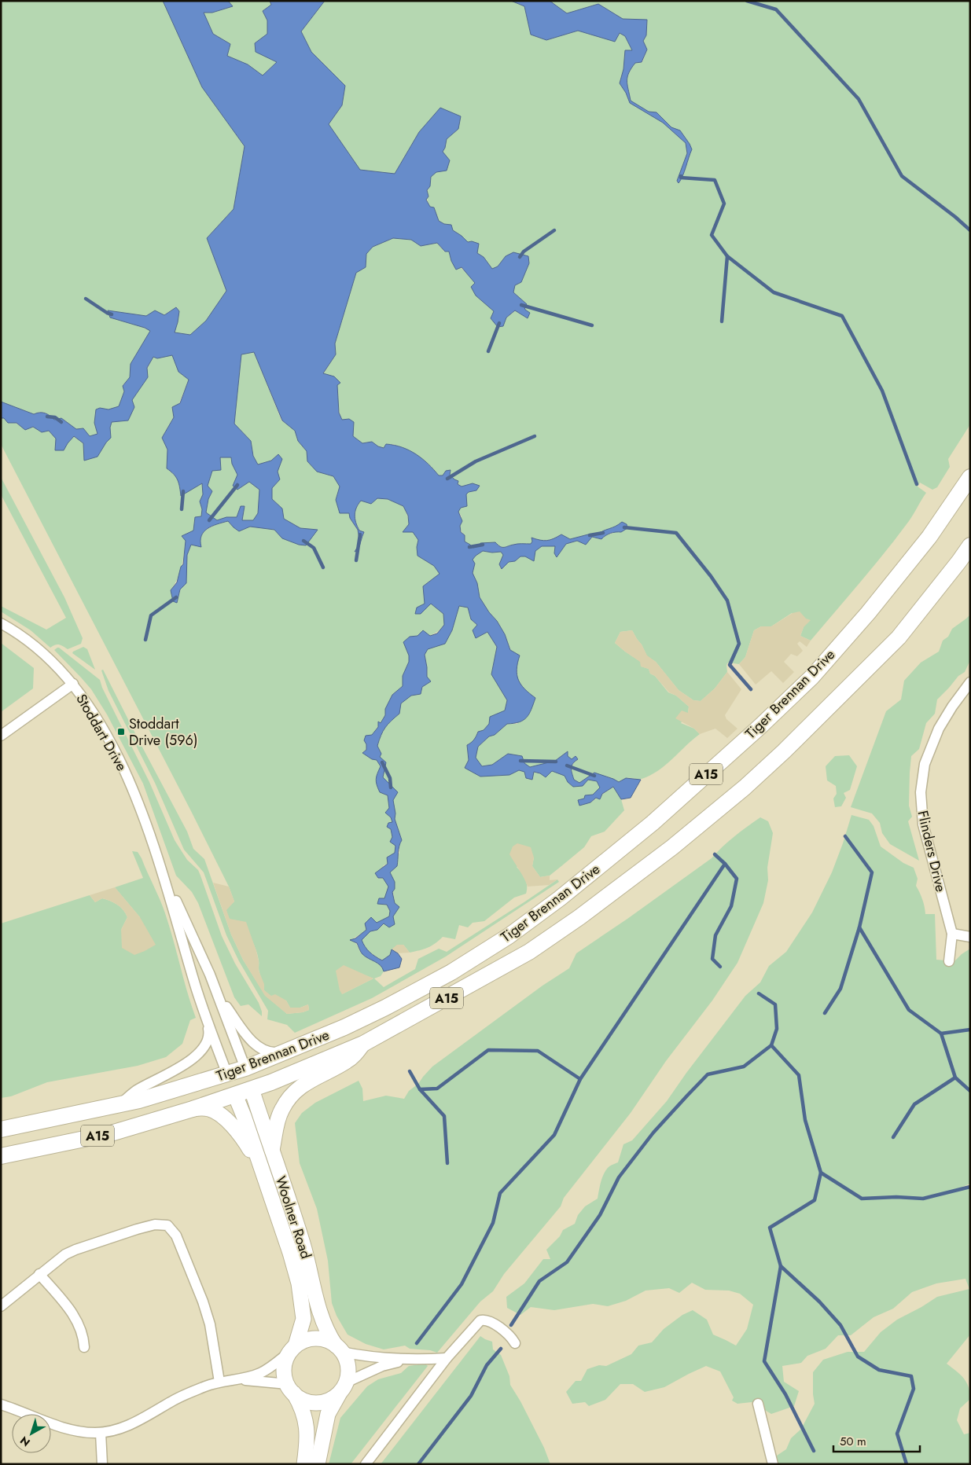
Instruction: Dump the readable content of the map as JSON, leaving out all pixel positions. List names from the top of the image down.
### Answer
{
  "streets": {
    "main road": ["Tiger Brennan Drive", "A15", "Woolner Road"],
    "street": ["Stoddart Drive", "Flinders Drive"]
  },
  "crossings": [
    ["Tiger Brennan Drive", "Stoddart Drive"],
    ["Tiger Brennan Drive", "Woolner Road"]
  ],
  "places": {
    "transit": ["Stoddart Drive (596)"]
  },
  "scale_bar": "50 m",
  "north": "bottom left"
}
